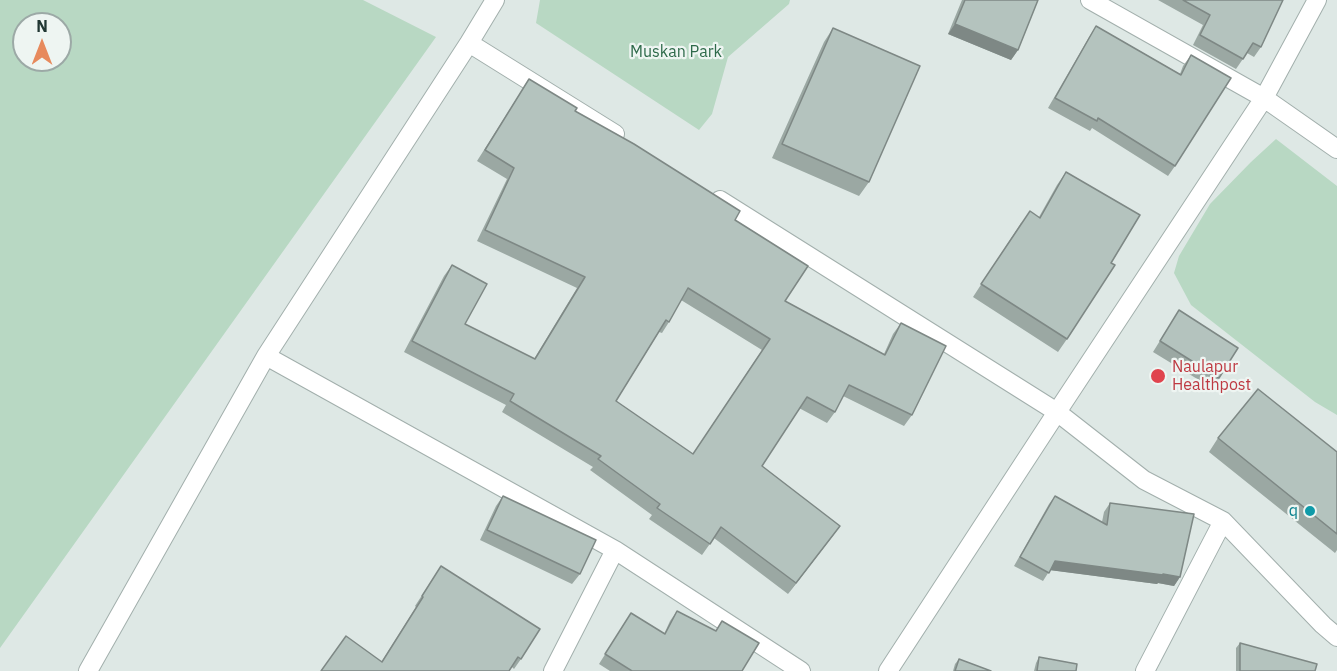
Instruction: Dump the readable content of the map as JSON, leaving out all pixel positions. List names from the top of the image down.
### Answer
{
  "parks": ["Muskan Park"],
  "places": ["Naulapur Healthpost", "q"],
  "north": "top"
}
